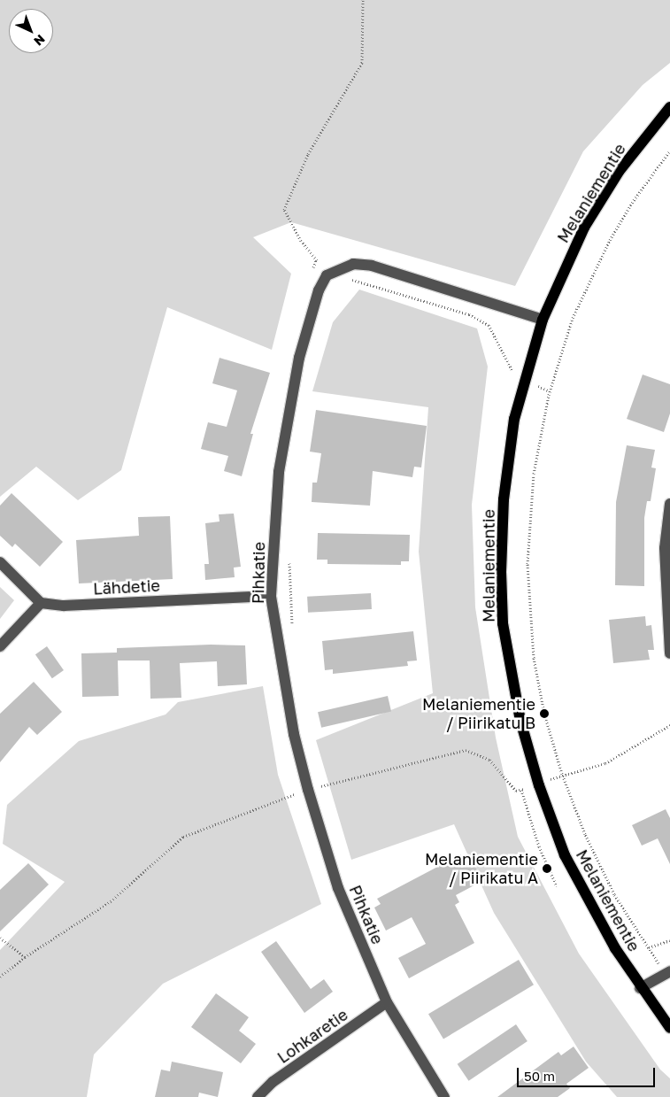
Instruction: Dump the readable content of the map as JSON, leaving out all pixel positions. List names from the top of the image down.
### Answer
{
  "streets": {
    "main road": ["Melaniementie"],
    "street": ["Pihkatie", "Lähdetie", "Lohkaretie"]
  },
  "crossings": [
    ["Melaniementie", "Pihkatie"],
    ["Pihkatie", "Lähdetie"],
    ["Pihkatie", "Lohkaretie"]
  ],
  "places": ["Melaniementie / Piirikatu B", "Melaniementie / Piirikatu A"],
  "scale_bar": "50 m",
  "north": "bottom right"
}
